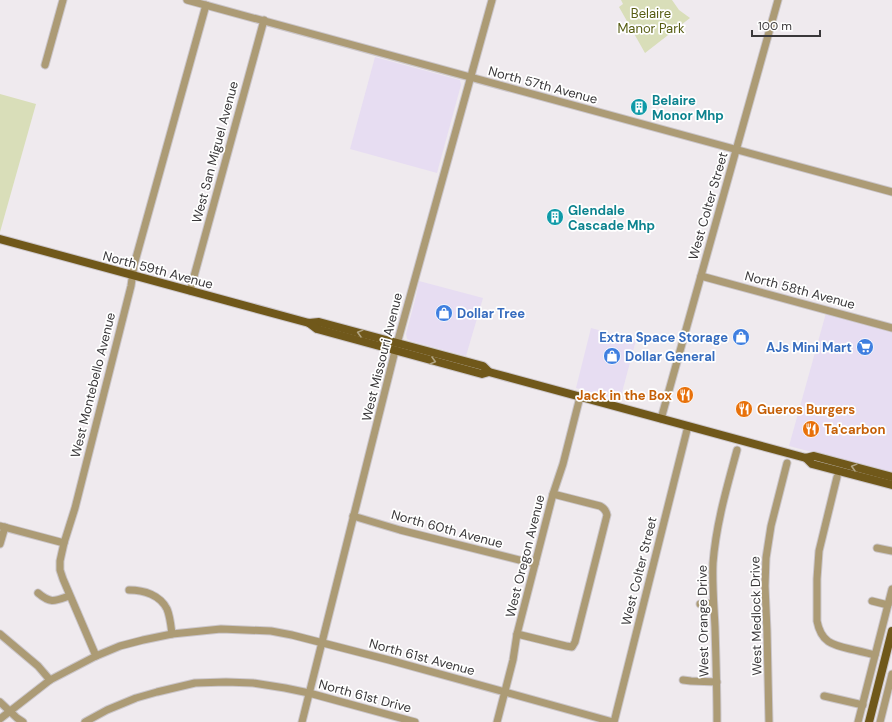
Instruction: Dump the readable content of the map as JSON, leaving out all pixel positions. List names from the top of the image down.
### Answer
{
  "streets": {
    "main road": ["North 59th Avenue"],
    "street": [
      "North 57th Avenue",
      "West San Miguel Avenue",
      "West Colter Street",
      "North 58th Avenue",
      "West Missouri Avenue",
      "West Montebello Avenue",
      "North 60th Avenue",
      "West Oregon Avenue",
      "West Medlock Drive",
      "West Orange Drive",
      "North 61st Avenue",
      "North 61st Drive"
    ]
  },
  "crossings": [
    ["North 57th Avenue", "West San Miguel Avenue"],
    ["North 57th Avenue", "West Colter Street"],
    ["North 57th Avenue", "West Missouri Avenue"],
    ["North 57th Avenue", "West Montebello Avenue"],
    ["West San Miguel Avenue", "North 59th Avenue"],
    ["West Colter Street", "North 59th Avenue"],
    ["West Colter Street", "North 58th Avenue"],
    ["West Colter Street", "North 61st Avenue"],
    ["North 59th Avenue", "West Missouri Avenue"],
    ["North 59th Avenue", "West Montebello Avenue"],
    ["North 59th Avenue", "West Oregon Avenue"],
    ["West Missouri Avenue", "North 60th Avenue"],
    ["West Missouri Avenue", "North 61st Avenue"],
    ["West Missouri Avenue", "North 61st Drive"],
    ["West Montebello Avenue", "North 61st Avenue"],
    ["North 60th Avenue", "West Oregon Avenue"],
    ["West Oregon Avenue", "North 61st Avenue"]
  ],
  "parks": ["Belaire Manor Park"],
  "places": {
    "building": ["Belaire Monor Mhp", "Glendale Cascade Mhp"],
    "shop": ["Dollar Tree", "Extra Space Storage", "Dollar General"],
    "supermarket": ["AJs Mini Mart"],
    "restaurant": ["Jack in the Box", "Gueros Burgers", "Ta'carbon"]
  },
  "scale_bar": "100 m"
}
